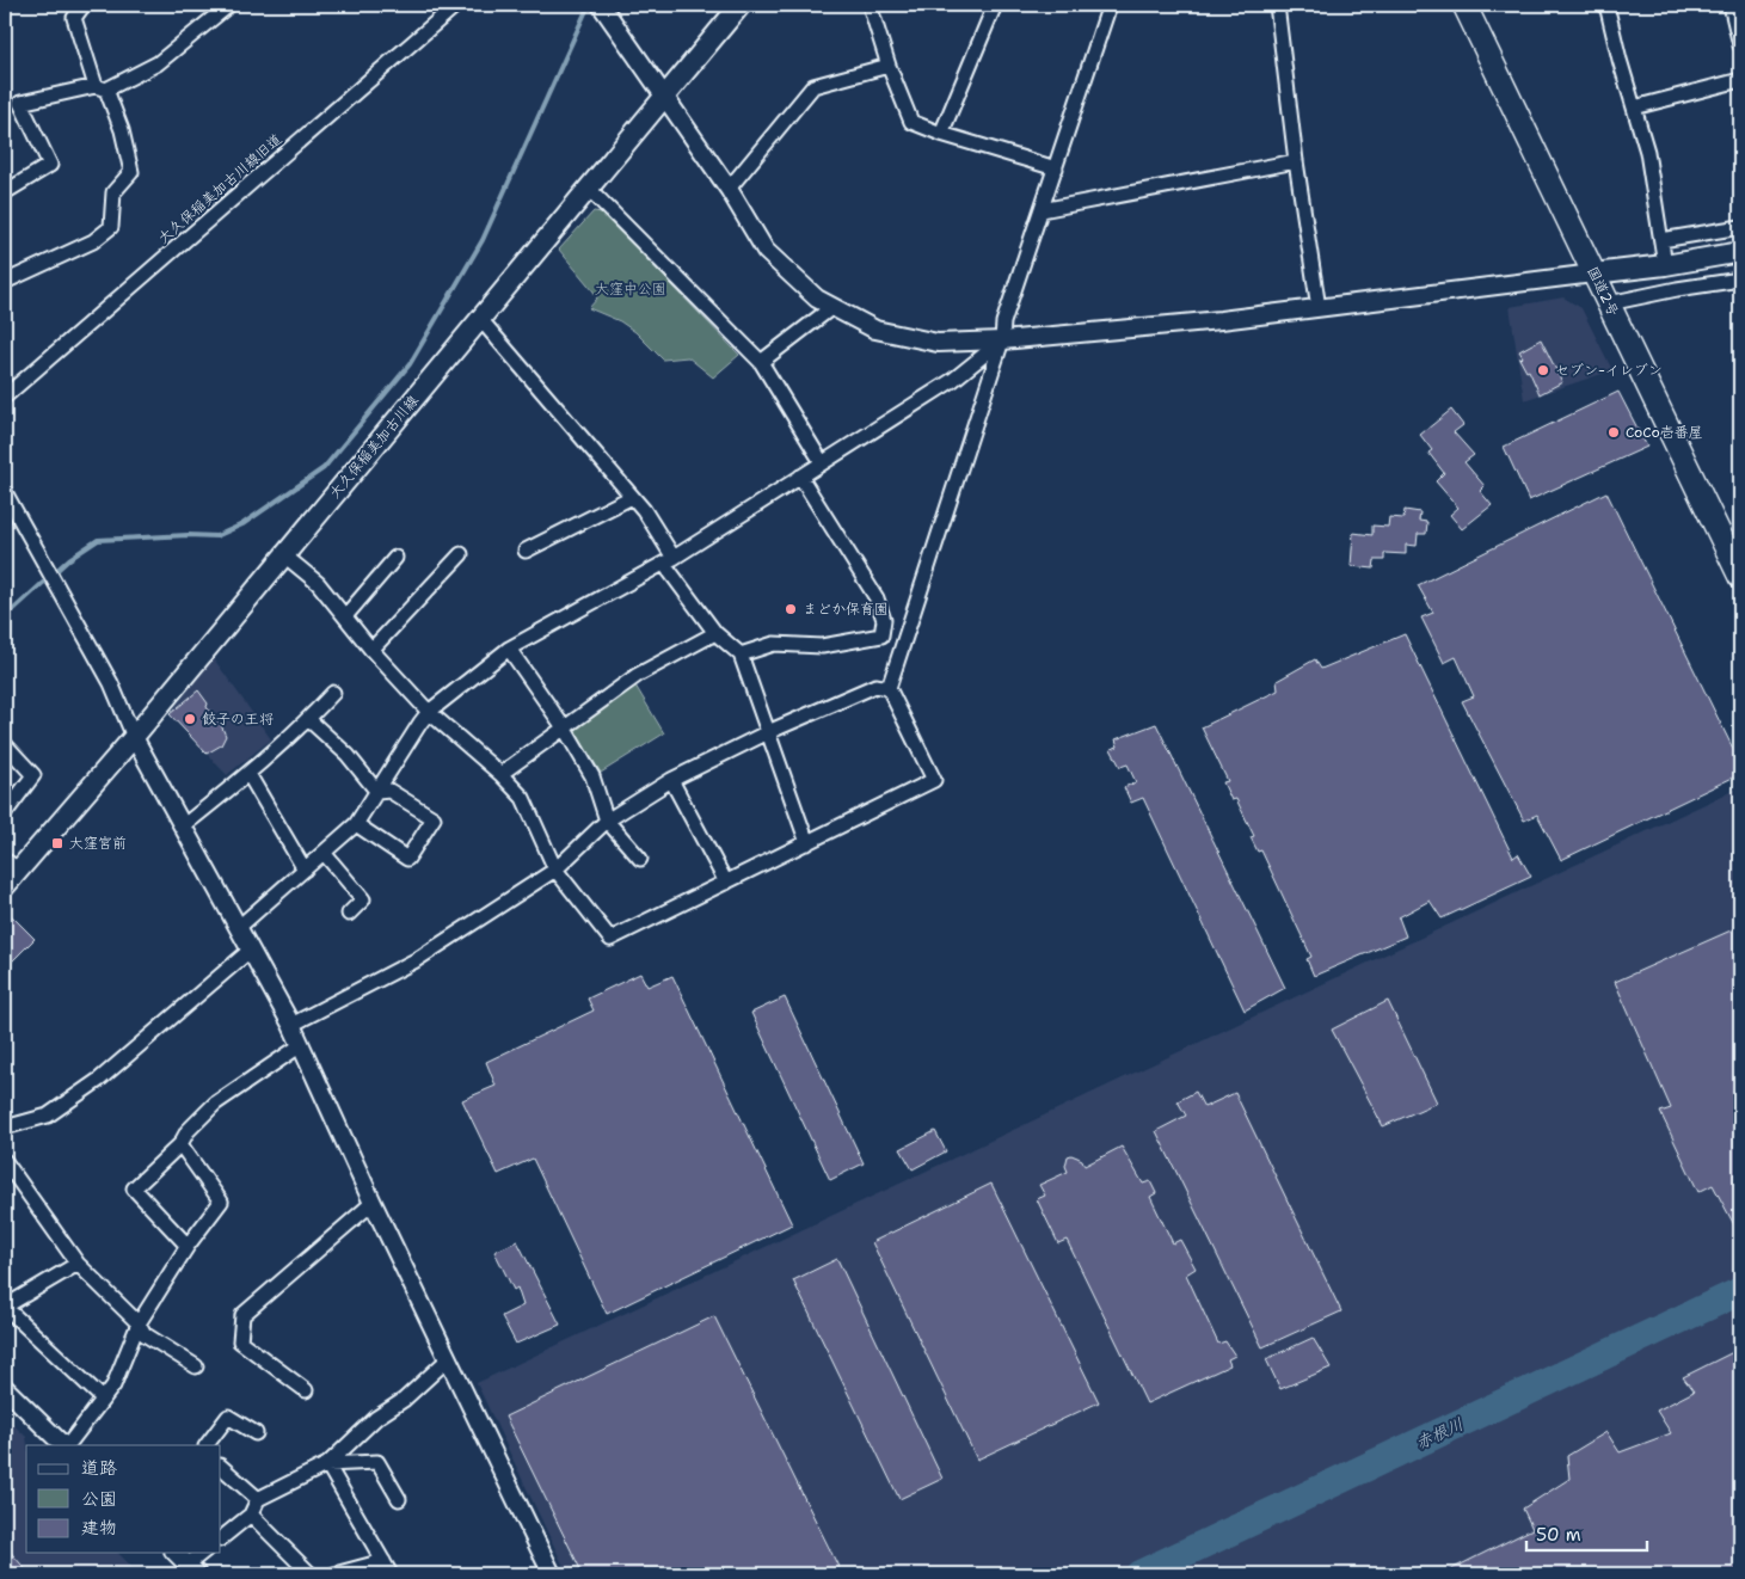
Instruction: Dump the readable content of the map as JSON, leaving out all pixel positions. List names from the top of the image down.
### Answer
{
  "streets": {
    "highway": ["国道2号"],
    "main road": ["大久保稲美加古川線"],
    "street": ["大久保稲美加古川線旧道"]
  },
  "water": ["赤根川"],
  "parks": ["大窪中公園"],
  "places": {
    "other": [
      "セブン-イレブン",
      "CoCo壱番屋",
      "まどか保育園",
      "餃子の王将"
    ],
    "transit": ["大窪宮前"]
  },
  "legend": ["道路", "公園", "建物"],
  "scale_bar": "50 m"
}
